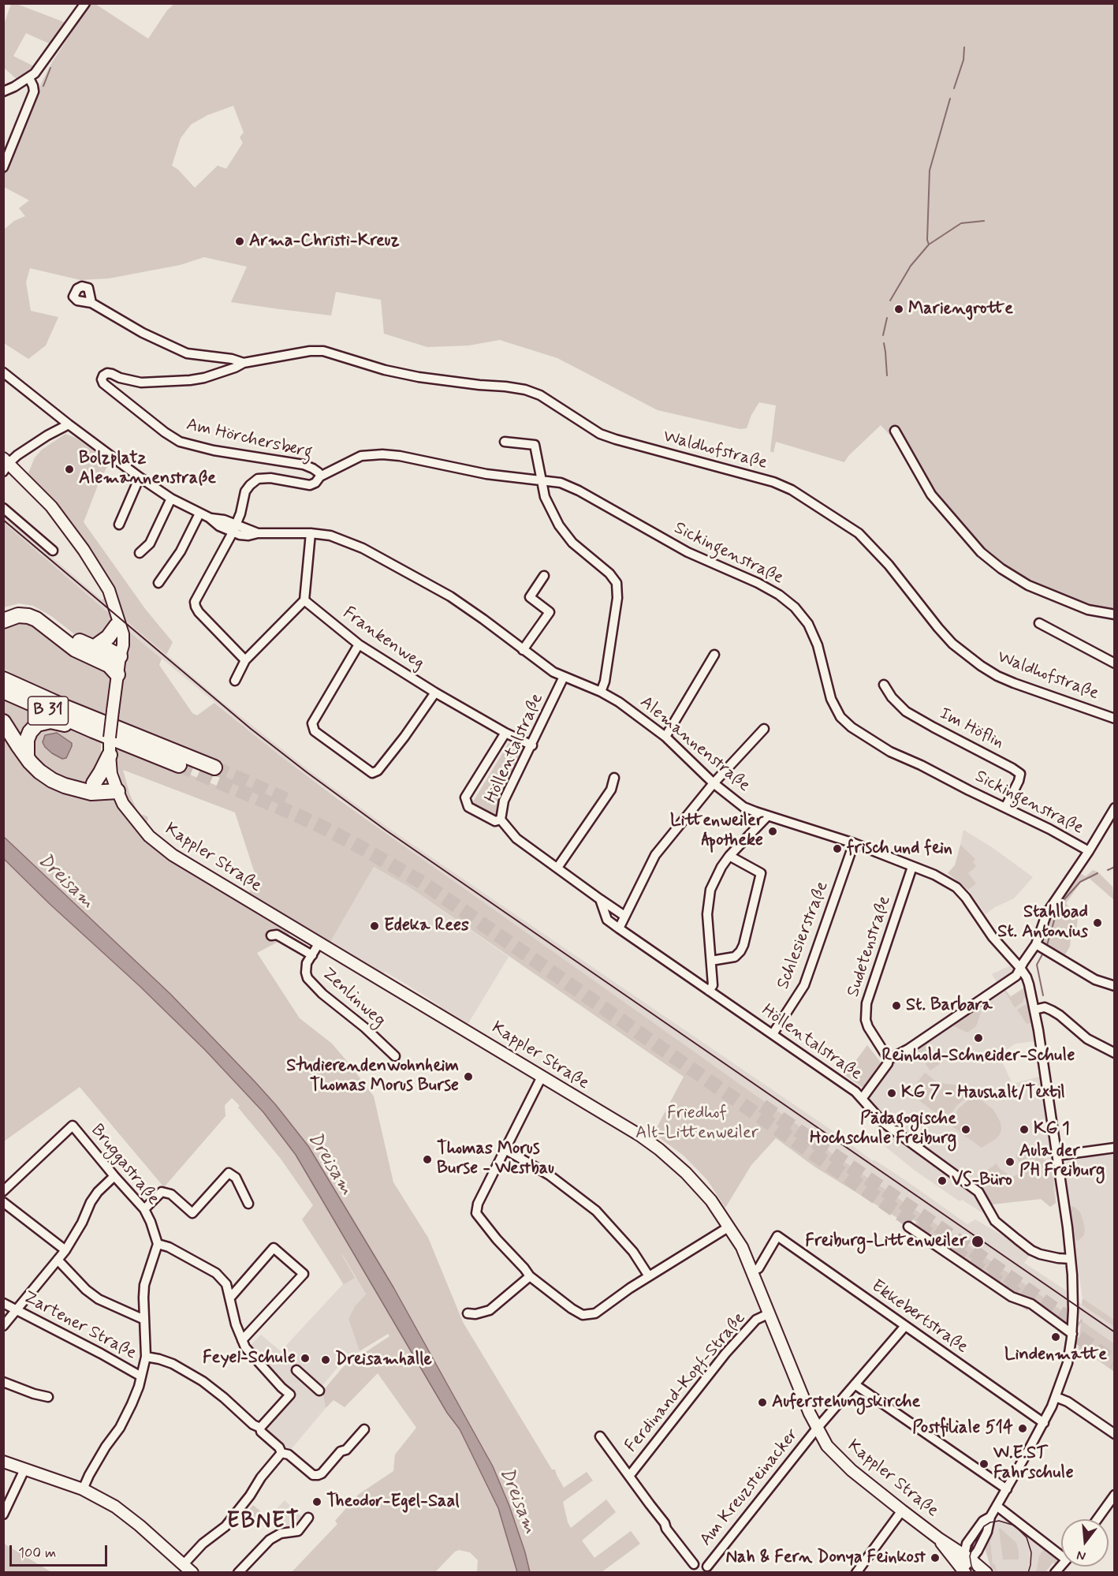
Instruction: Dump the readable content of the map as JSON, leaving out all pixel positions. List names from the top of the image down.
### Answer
{
  "streets": {
    "highway": ["B 31"],
    "street": [
      "Am Hörchersberg",
      "Waldhofstraße",
      "Sickingenstraße",
      "Frankenweg",
      "Im Höflin",
      "Alemannenstraße",
      "Höllentalstraße",
      "Kappler Straße",
      "Schlesierstraße",
      "Sudetenstraße",
      "Zenlinweg",
      "Bruggastraße",
      "Ekkebertstraße",
      "Zartener Straße",
      "Ferdinand-Kopf-Straße",
      "Am Kreuzsteinacker"
    ]
  },
  "crossings": [
    ["Am Hörchersberg", "Waldhofstraße"],
    ["Am Hörchersberg", "Sickingenstraße"],
    ["Am Hörchersberg", "Alemannenstraße"],
    ["Sickingenstraße", "Im Höflin"],
    ["Frankenweg", "Höllentalstraße"],
    ["Alemannenstraße", "Höllentalstraße"],
    ["Alemannenstraße", "Schlesierstraße"],
    ["Alemannenstraße", "Sudetenstraße"],
    ["Höllentalstraße", "Schlesierstraße"],
    ["Kappler Straße", "Zenlinweg"],
    ["Kappler Straße", "Ekkebertstraße"],
    ["Kappler Straße", "Ferdinand-Kopf-Straße"],
    ["Kappler Straße", "Am Kreuzsteinacker"],
    ["Ekkebertstraße", "Am Kreuzsteinacker"]
  ],
  "districts": ["EBNET"],
  "water": ["Dreisam"],
  "parks": ["Friedhof Alt-Littenweiler"],
  "places": [
    "Arma-Christi-Kreuz",
    "Mariengrotte",
    "Bolzplatz Alemannenstraße",
    "Littenweiler Apotheke",
    "frisch und fein",
    "Stahlbad St. Antonius",
    "Edeka Rees",
    "St. Barbara",
    "Reinhold-Schneider-Schule",
    "Studierendenwohnheim Thomas Morus Burse",
    "KG 7 - Haushalt/Textil",
    "Pädagogische Hochschule Freiburg",
    "KG 1",
    "Thomas Morus Burse - Westbau",
    "Aula der PH Freiburg",
    "VS-Büro",
    "Freiburg-Littenweiler",
    "Lindenmatte",
    "Feyel-Schule",
    "Dreisamhalle",
    "Auferstehungskirche",
    "Postfiliale 514",
    "W.E.ST Fahrschule",
    "Theodor-Egel-Saal",
    "Nah & Fern Donya Feinkost"
  ],
  "scale_bar": "100 m",
  "north": "bottom"
}
